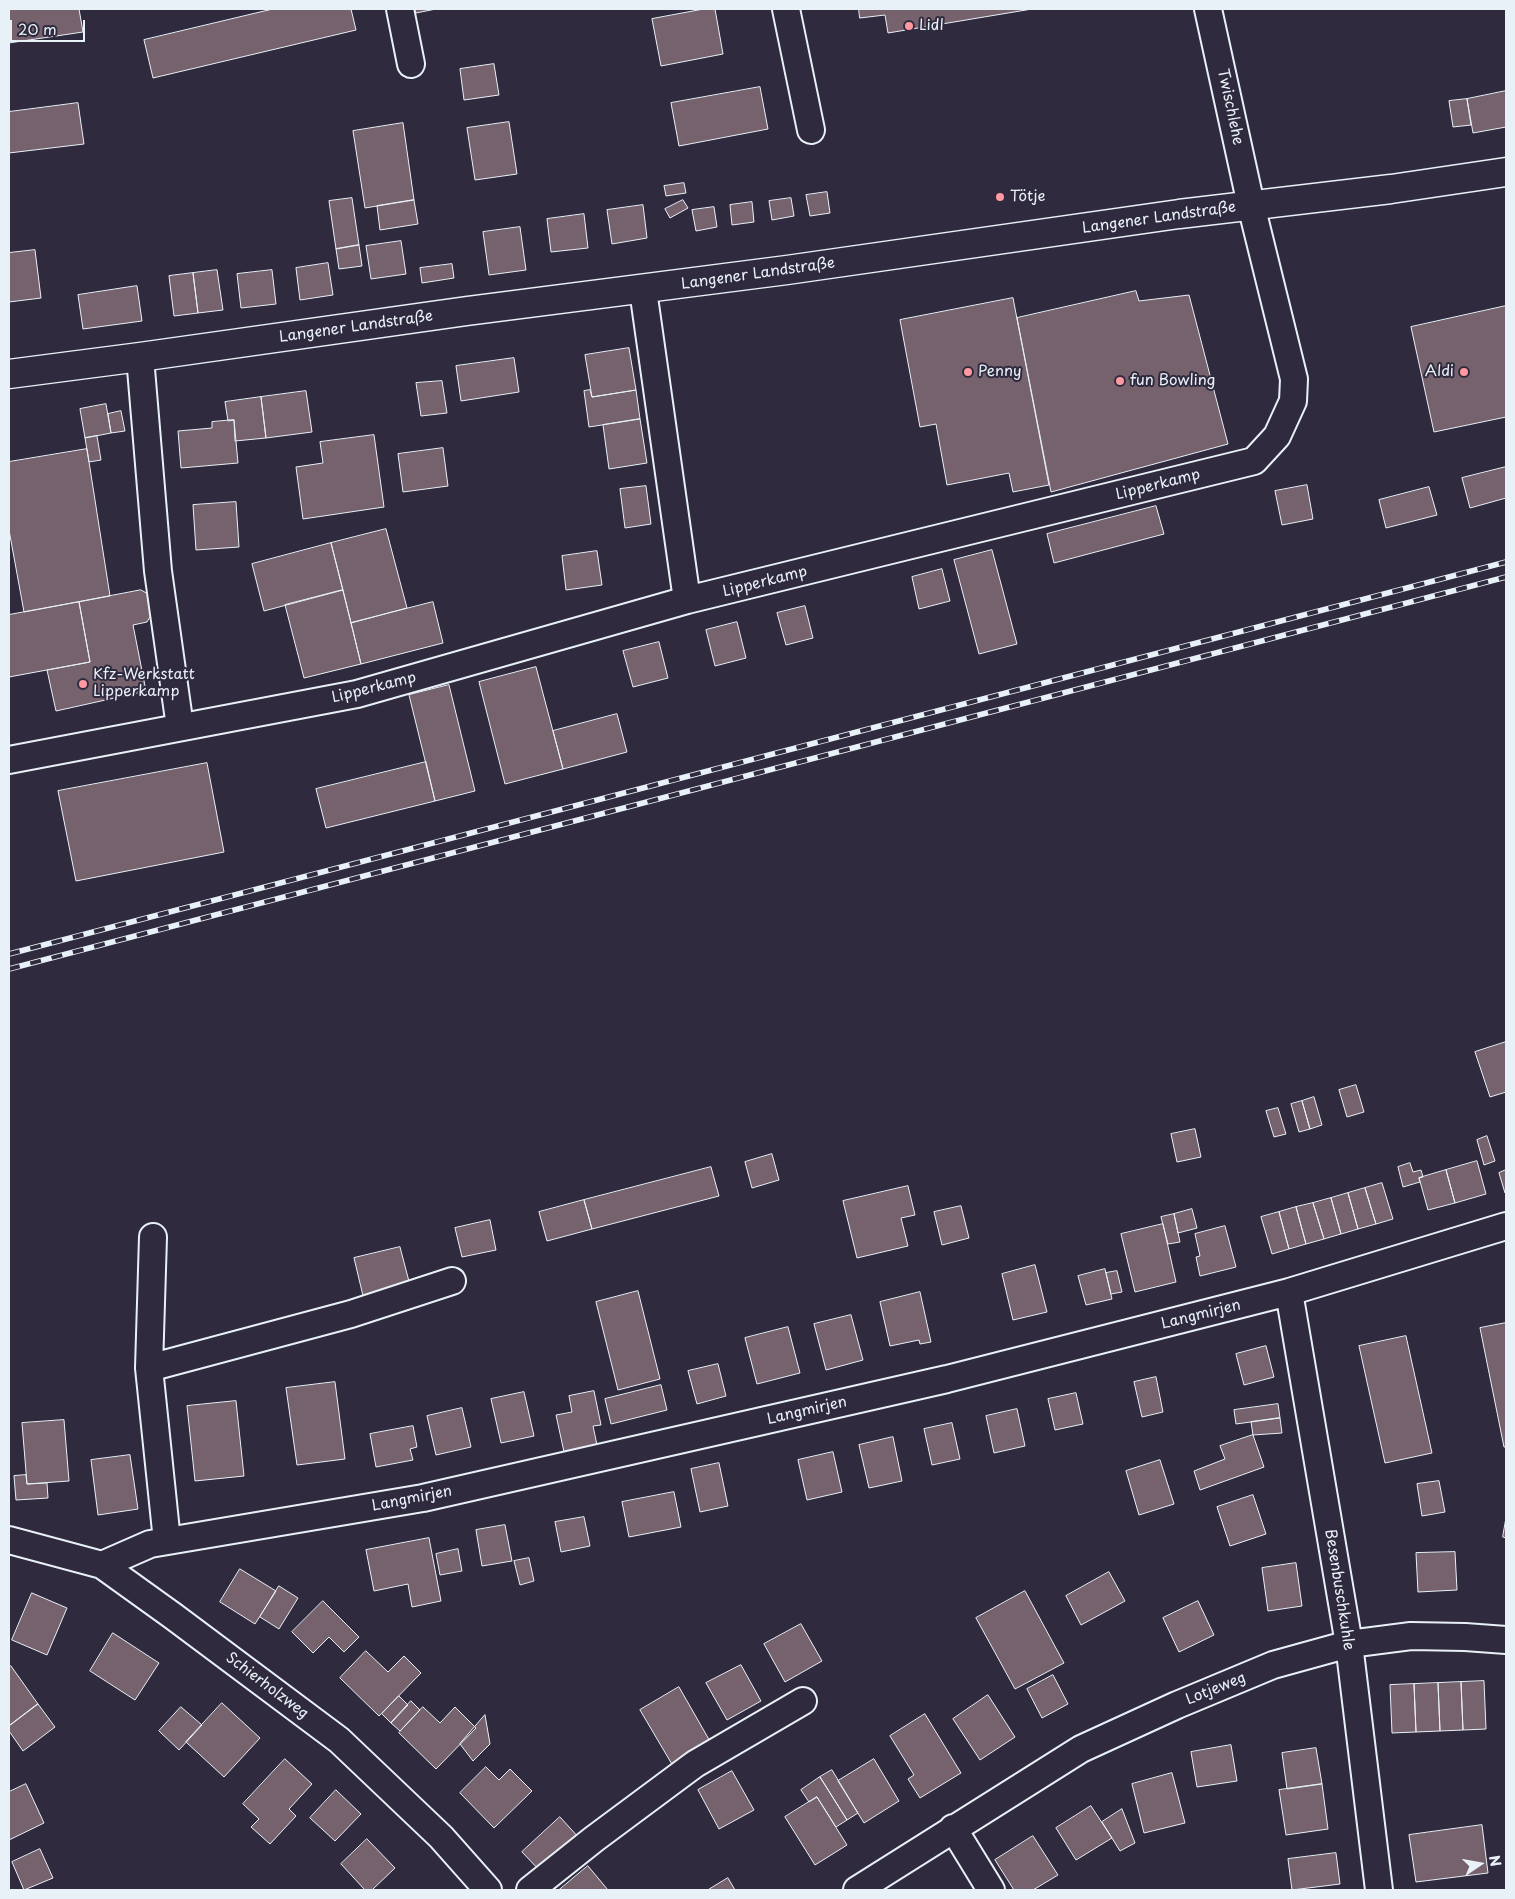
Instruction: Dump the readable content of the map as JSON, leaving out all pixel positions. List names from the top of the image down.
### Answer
{
  "streets": {
    "main road": ["Langener Landstraße"],
    "street": [
      "Twischlehe",
      "Lipperkamp",
      "Langmirjen",
      "Besenbuschkuhle",
      "Schierholzweg",
      "Lotjeweg"
    ]
  },
  "crossings": [
    ["Twischlehe", "Langener Landstraße"],
    ["Twischlehe", "Lipperkamp"],
    ["Langener Landstraße", "Lipperkamp"],
    ["Langmirjen", "Besenbuschkuhle"],
    ["Langmirjen", "Schierholzweg"],
    ["Besenbuschkuhle", "Lotjeweg"]
  ],
  "places": [
    "Lidl",
    "Tötje",
    "Penny",
    "Aldi",
    "fun Bowling",
    "Kfz-Werkstatt Lipperkamp"
  ],
  "scale_bar": "20 m",
  "north": "right"
}
